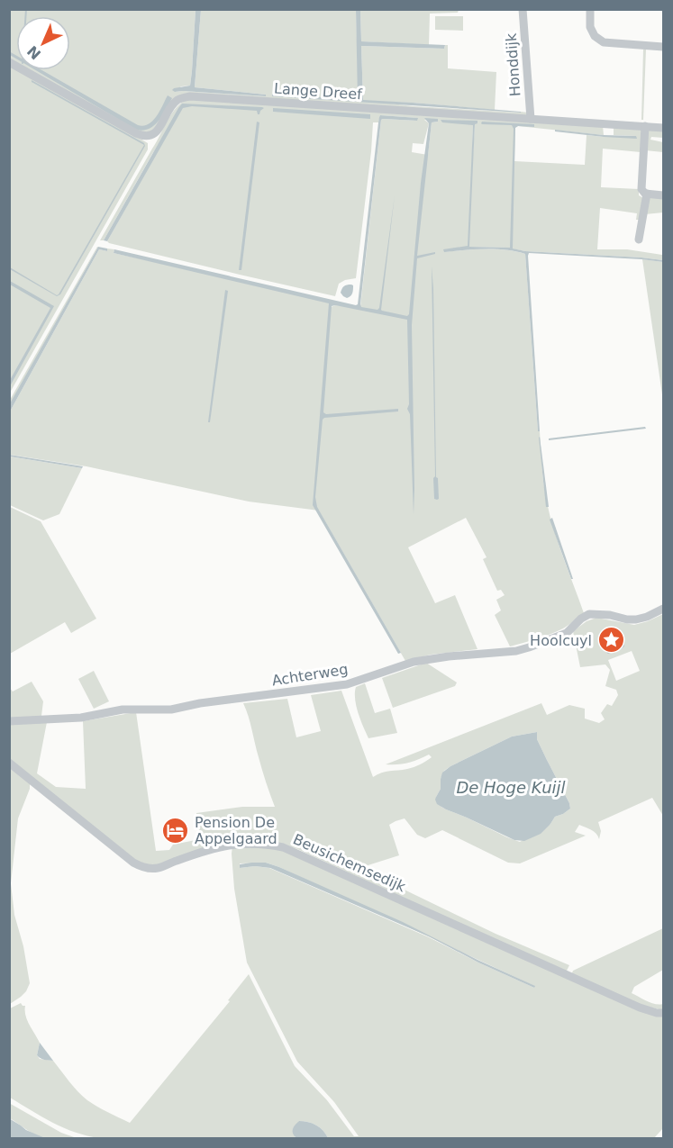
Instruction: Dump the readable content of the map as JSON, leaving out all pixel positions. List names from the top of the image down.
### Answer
{
  "streets": {
    "street": [
      "Honddijk",
      "Lange Dreef",
      "Achterweg",
      "Beusichemsedijk"
    ]
  },
  "crossings": [
    ["Honddijk", "Lange Dreef"]
  ],
  "water": ["De Hoge Kuijl"],
  "places": {
    "place": ["Hoolcuyl"],
    "hotel": ["Pension De Appelgaard"]
  },
  "north": "bottom left"
}
